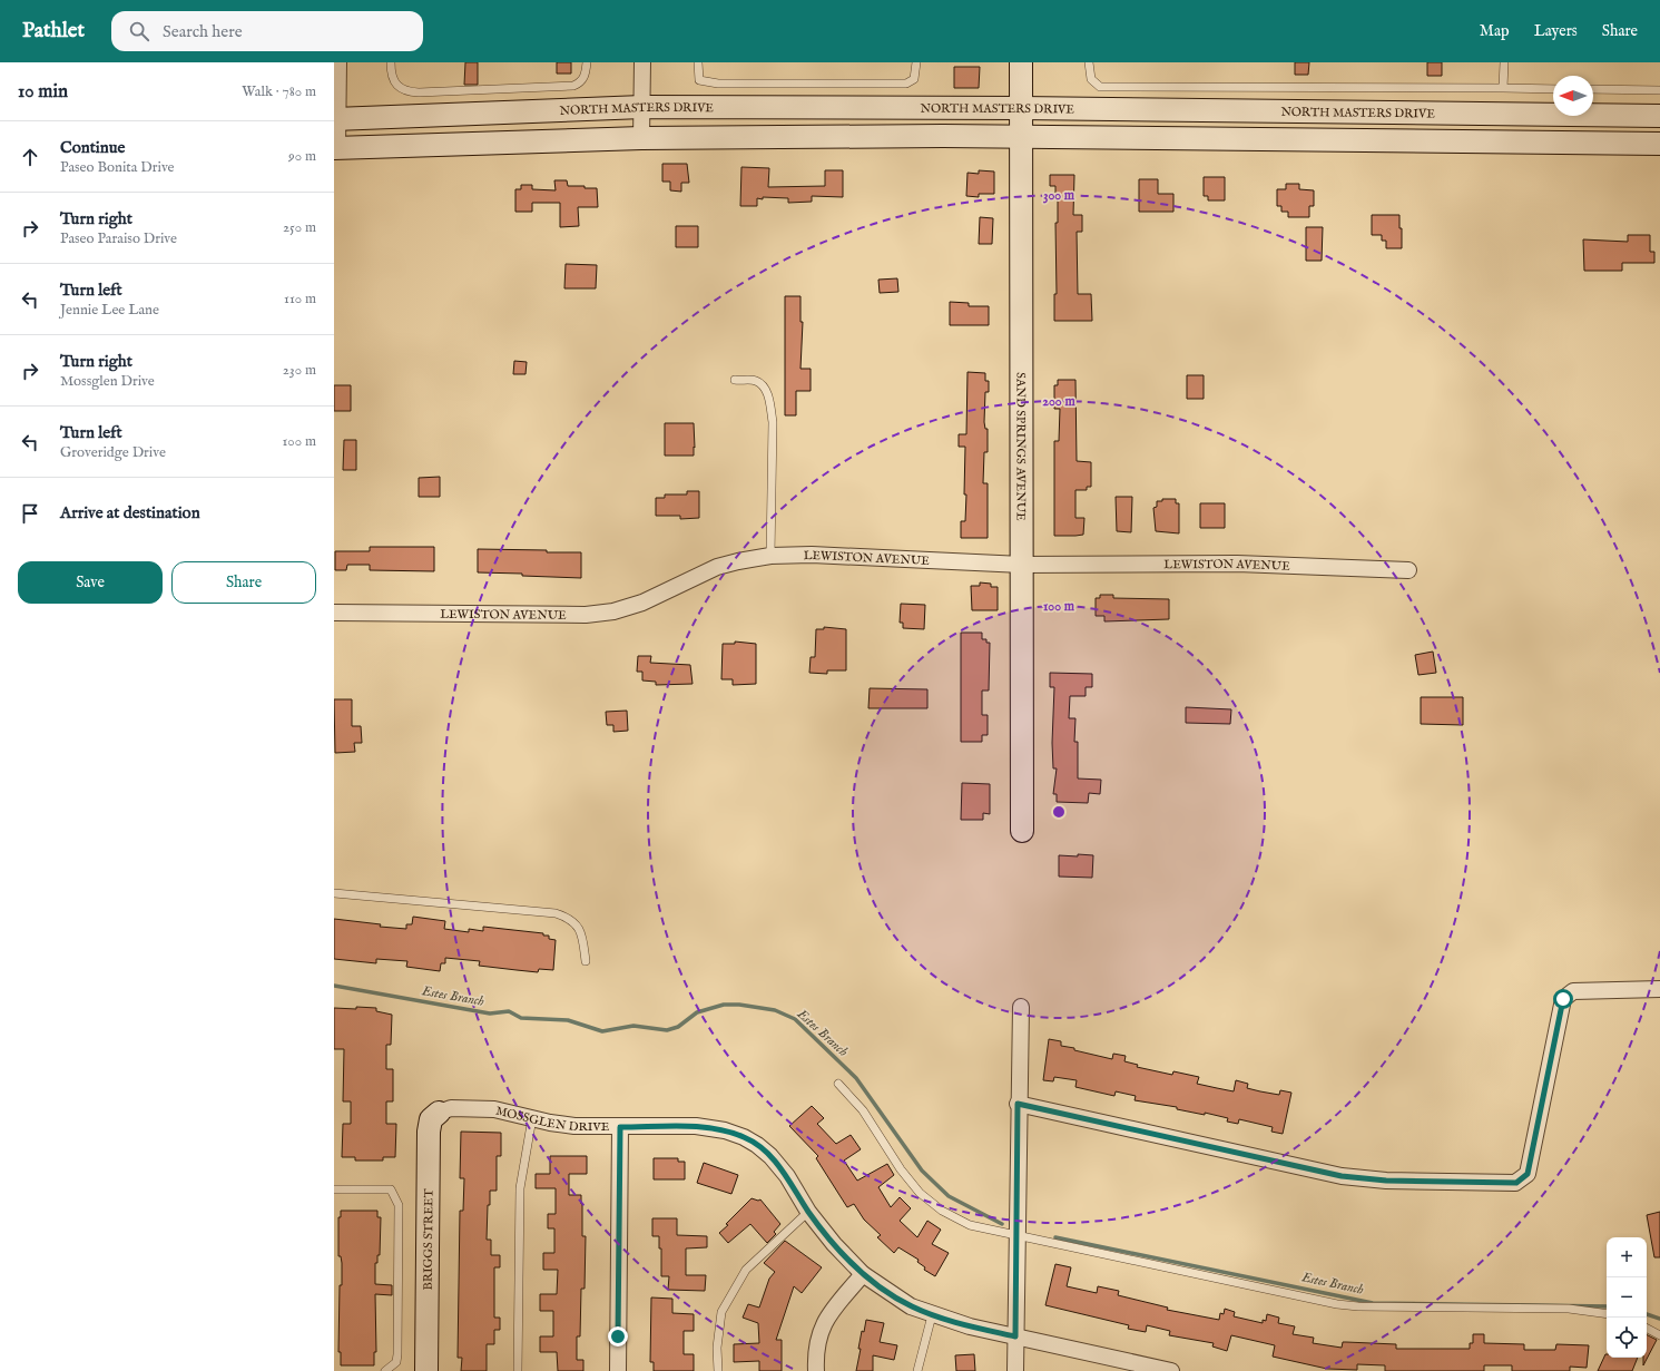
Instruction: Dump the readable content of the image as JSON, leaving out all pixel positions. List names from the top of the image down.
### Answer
{
  "streets": {
    "main road": ["NORTH MASTERS DRIVE", "SAND SPRINGS AVENUE", "BRIGGS STREET"],
    "street": ["LEWISTON AVENUE", "MOSSGLEN DRIVE"]
  },
  "crossings": [
    ["NORTH MASTERS DRIVE", "SAND SPRINGS AVENUE"],
    ["SAND SPRINGS AVENUE", "LEWISTON AVENUE"],
    ["MOSSGLEN DRIVE", "BRIGGS STREET"]
  ],
  "water": ["Estes Branch"],
  "north": "left",
  "page": {
    "header": "Pathlet",
    "search": "Search here",
    "nav": ["Map", "Layers", "Share"],
    "heading": ["10 min", "Walk · 780 m"],
    "list": [
      ["Continue", "Paseo Bonita Drive", "90 m"],
      ["Turn right", "Paseo Paraiso Drive", "250 m"],
      ["Turn left", "Jennie Lee Lane", "110 m"],
      ["Turn right", "Mossglen Drive", "230 m"],
      ["Turn left", "Groveridge Drive", "100 m"],
      "Arrive at destination"
    ],
    "buttons": ["Save", "Share"],
    "map_buttons": ["+", "−"]
  },
  "rings": ["300 m", "200 m", "100 m"]
}
